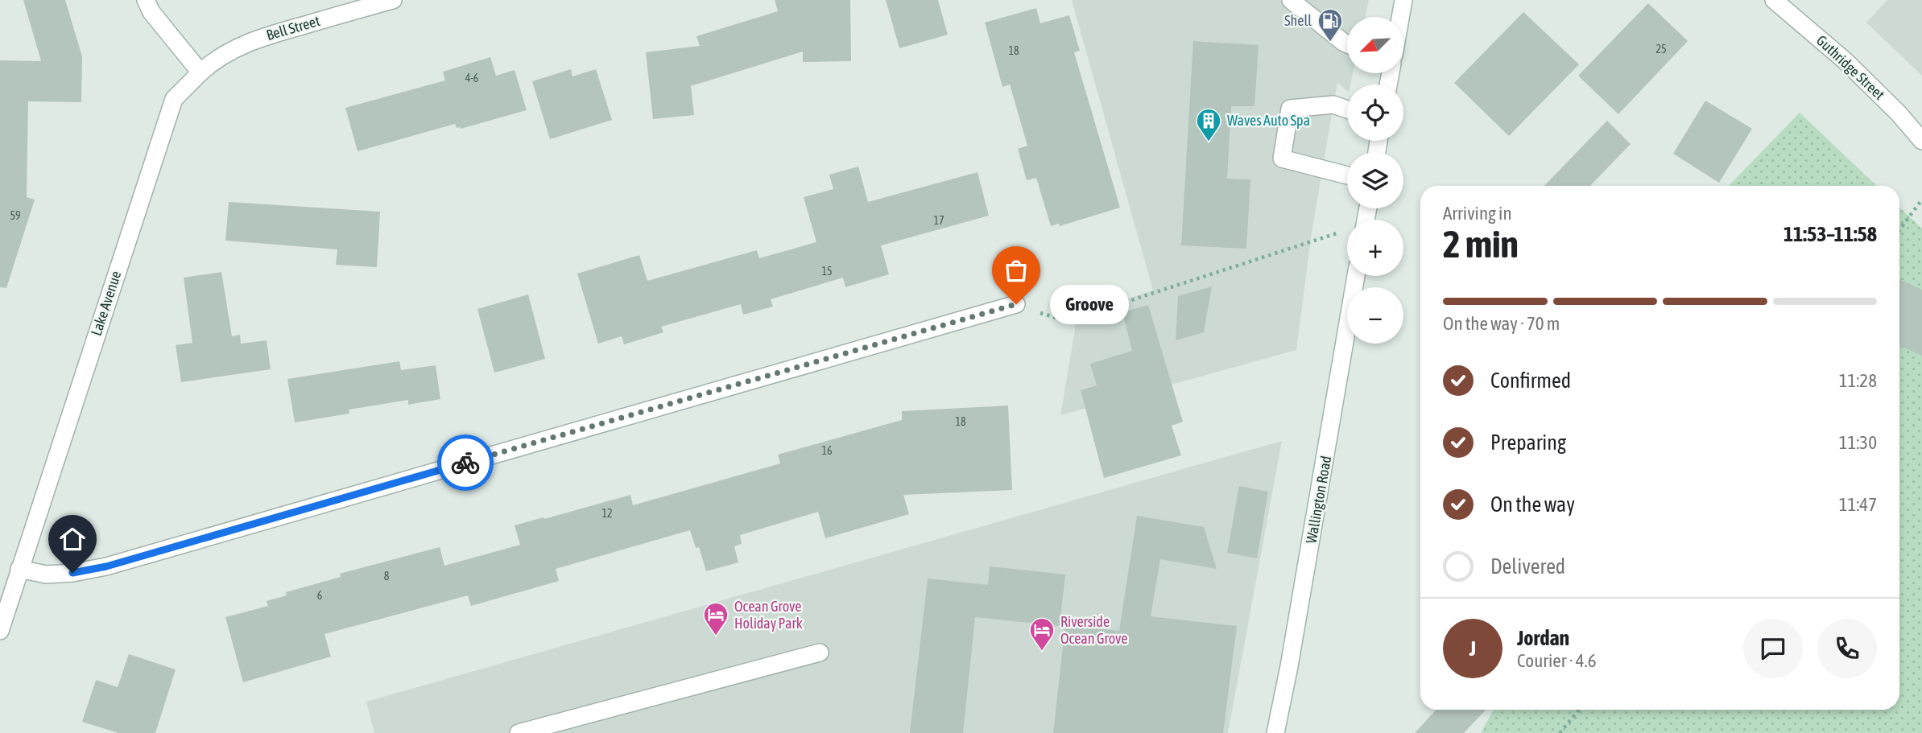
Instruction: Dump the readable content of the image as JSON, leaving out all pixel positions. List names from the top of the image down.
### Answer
{
  "streets": {
    "street": [
      "Bell Street",
      "Guthridge Street",
      "Lake Avenue",
      "Wallington Road"
    ]
  },
  "crossings": [
    ["Bell Street", "Lake Avenue"]
  ],
  "places": {
    "fuel station": ["Shell"],
    "building": ["Waves Auto Spa"],
    "other": ["Groove"],
    "hotel": ["Ocean Grove Holiday Park", "Riverside Ocean Grove"]
  },
  "house_numbers": [
    "25",
    "18",
    "4-6",
    "59",
    "17",
    "15",
    "18",
    "16",
    "12",
    "8",
    "6"
  ],
  "north": "bottom left",
  "page": {
    "map_buttons": ["+", "−"],
    "heading": ["2 min", "Arriving in", "11:53–11:58"],
    "panel": ["Jordan", "Courier · 4.6"],
    "bar": "On the way · 70 m",
    "bubble": "Groove",
    "list": [
      ["Confirmed", "11:28"],
      ["Preparing", "11:30"],
      ["On the way", "11:47"],
      "Delivered"
    ],
    "round": "J"
  }
}
